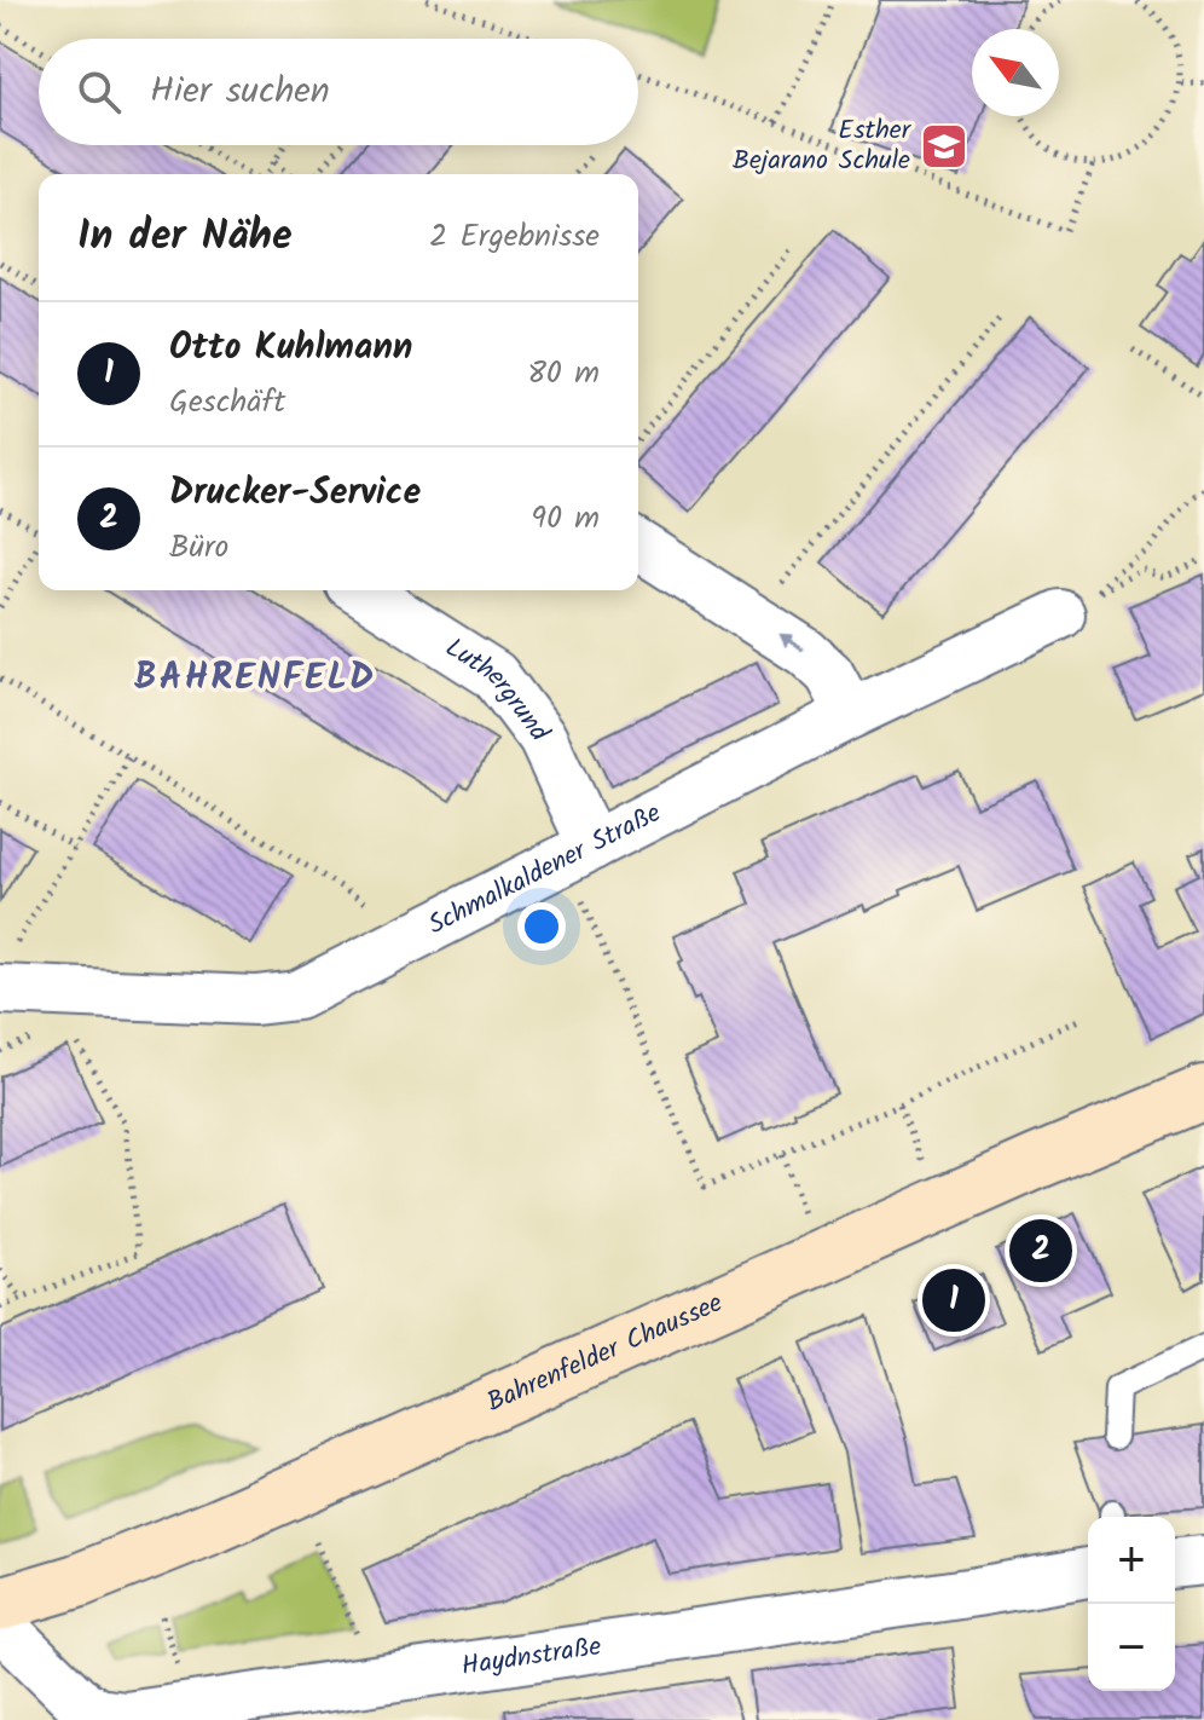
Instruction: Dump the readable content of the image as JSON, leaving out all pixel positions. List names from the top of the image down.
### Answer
{
  "streets": {
    "main road": ["Bahrenfelder Chaussee"],
    "street": ["Luthergrund", "Schmalkaldener Straße", "Haydnstraße"]
  },
  "crossings": [
    ["Luthergrund", "Schmalkaldener Straße"]
  ],
  "districts": ["BAHRENFELD"],
  "places": {
    "school or university": ["Esther Bejarano Schule"]
  },
  "north": "top left",
  "page": {
    "search": "Hier suchen",
    "heading": ["In der Nähe", "2 Ergebnisse"],
    "list": [
      {
        "mark": "1",
        "name": "Otto Kuhlmann",
        "note": "Geschäft",
        "value": "80 m"
      },
      {
        "mark": "2",
        "name": "Drucker-Service",
        "note": "Büro",
        "value": "90 m"
      }
    ],
    "pins": ["2", "1"],
    "map_buttons": ["+", "−"]
  }
}
